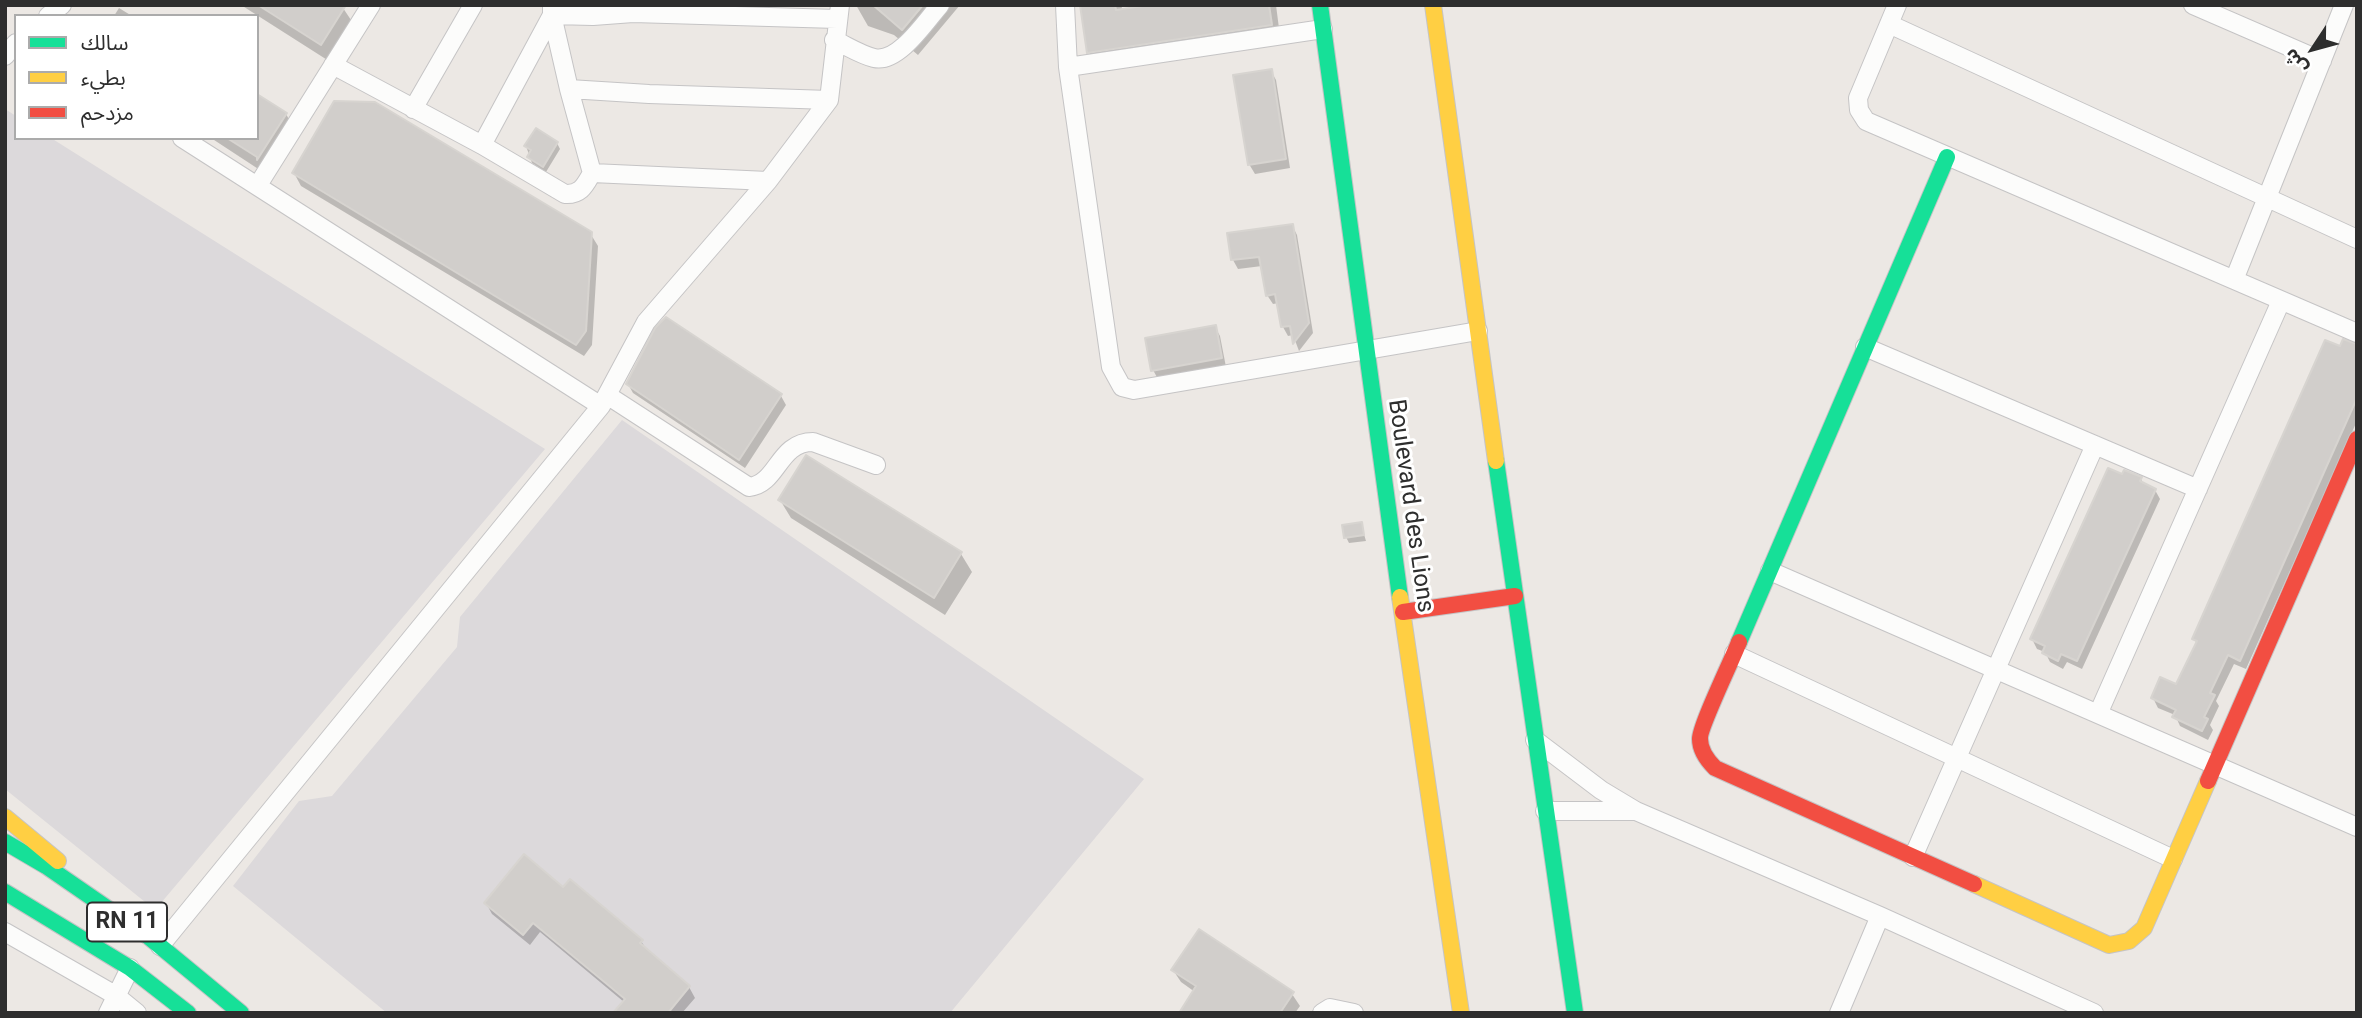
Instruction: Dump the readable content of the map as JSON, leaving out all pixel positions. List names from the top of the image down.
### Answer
{
  "streets": {
    "main road": ["Boulevard des Lions", "RN 11"]
  },
  "legend": ["سالك", "بطيء", "مزدحم"],
  "north": "bottom left"
}
